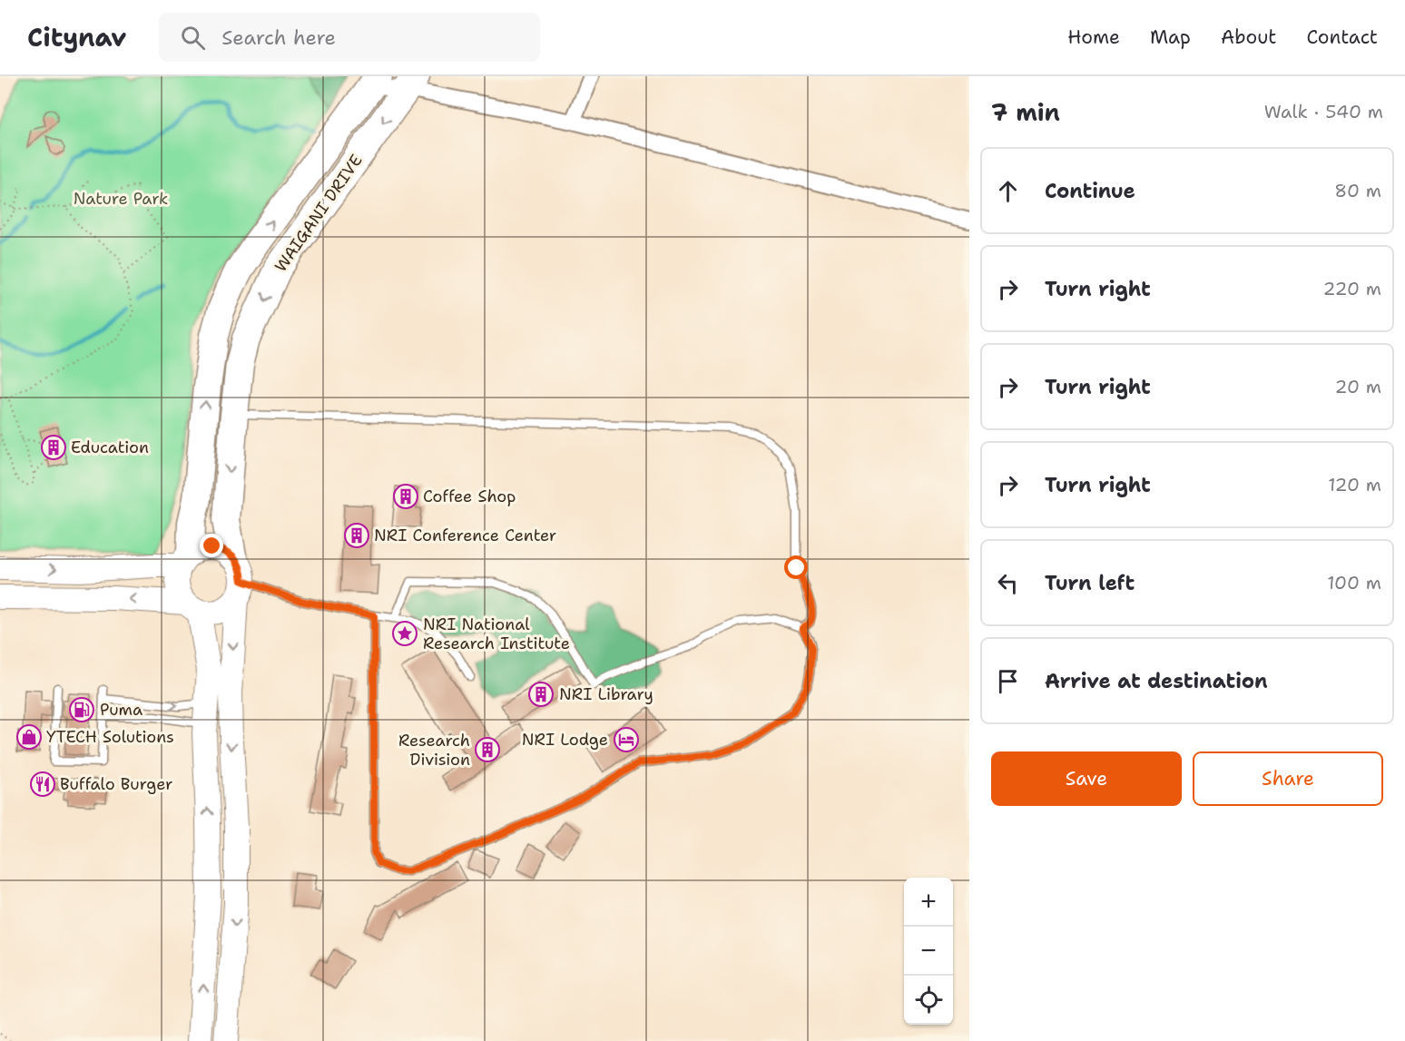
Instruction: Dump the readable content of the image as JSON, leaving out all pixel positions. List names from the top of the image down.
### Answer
{
  "streets": {
    "highway": ["WAIGANI DRIVE"]
  },
  "parks": ["Nature Park"],
  "places": {
    "building": [
      "Education",
      "Coffee Shop",
      "NRI Conference Center",
      "NRI Library",
      "Research Division"
    ],
    "place": ["NRI National Research Institute"],
    "fuel station": ["Puma"],
    "shop": ["YTECH Solutions"],
    "hotel": ["NRI Lodge"],
    "restaurant": ["Buffalo Burger"]
  },
  "page": {
    "header": "Citynav",
    "search": "Search here",
    "nav": [
      "Home",
      "Map",
      "About",
      "Contact"
    ],
    "heading": ["7 min", "Walk · 540 m"],
    "list": [
      ["Continue", "80 m"],
      ["Turn right", "220 m"],
      ["Turn right", "20 m"],
      ["Turn right", "120 m"],
      ["Turn left", "100 m"],
      "Arrive at destination"
    ],
    "buttons": ["Save", "Share"],
    "map_buttons": ["+", "−"]
  }
}
